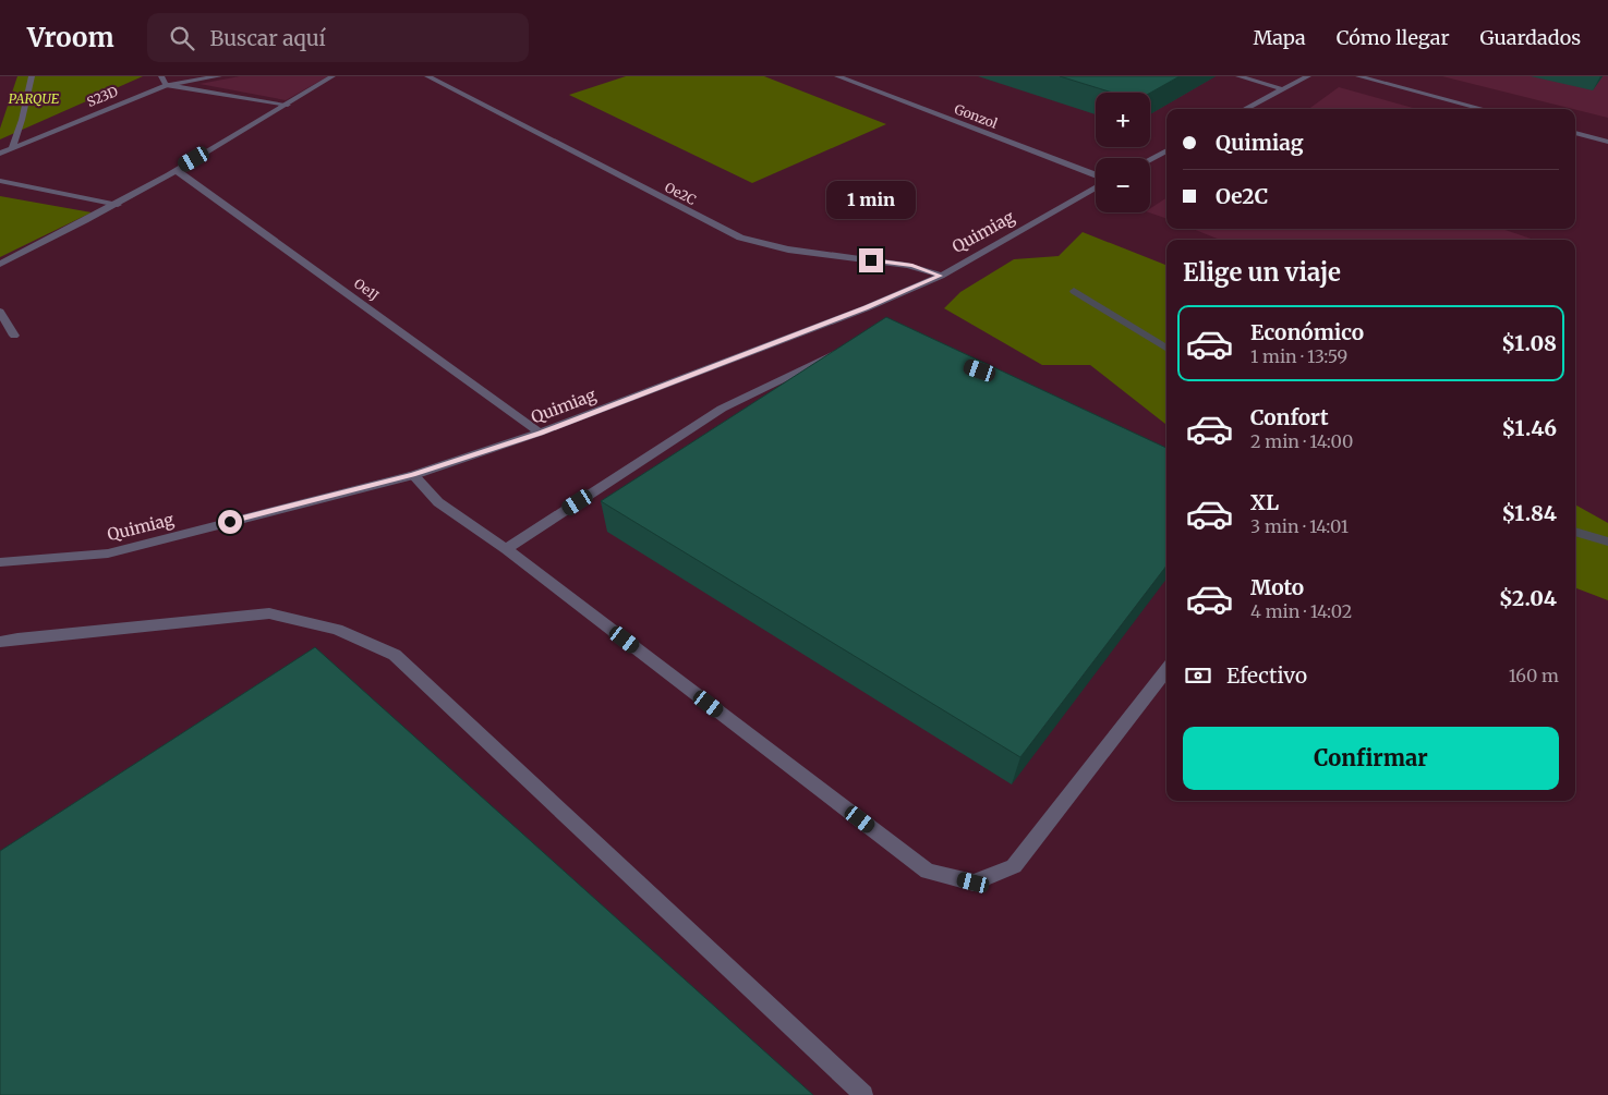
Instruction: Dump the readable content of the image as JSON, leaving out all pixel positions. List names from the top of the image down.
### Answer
{
  "streets": {
    "street": [
      "S23D",
      "Gonzol",
      "Oe2C",
      "Quimiag",
      "Oe1J"
    ]
  },
  "crossings": [
    ["Oe2C", "Quimiag"],
    ["Quimiag", "Oe1J"]
  ],
  "parks": ["PARQUE"],
  "page": {
    "header": "Vroom",
    "search": "Buscar aquí",
    "nav": ["Mapa", "Cómo llegar", "Guardados"],
    "map_buttons": ["+", "−"],
    "banner": ["Quimiag", "Oe2C"],
    "bubble": "1 min",
    "heading": "Elige un viaje",
    "list": [
      {
        "name": "Económico",
        "note": "1 min · 13:59",
        "value": "$1.08"
      },
      {
        "name": "Confort",
        "note": "2 min · 14:00",
        "value": "$1.46"
      },
      {
        "name": "XL",
        "note": "3 min · 14:01",
        "value": "$1.84"
      },
      {
        "name": "Moto",
        "note": "4 min · 14:02",
        "value": "$2.04"
      }
    ],
    "pay": ["Efectivo", "160 m"],
    "buttons": "Confirmar"
  }
}
